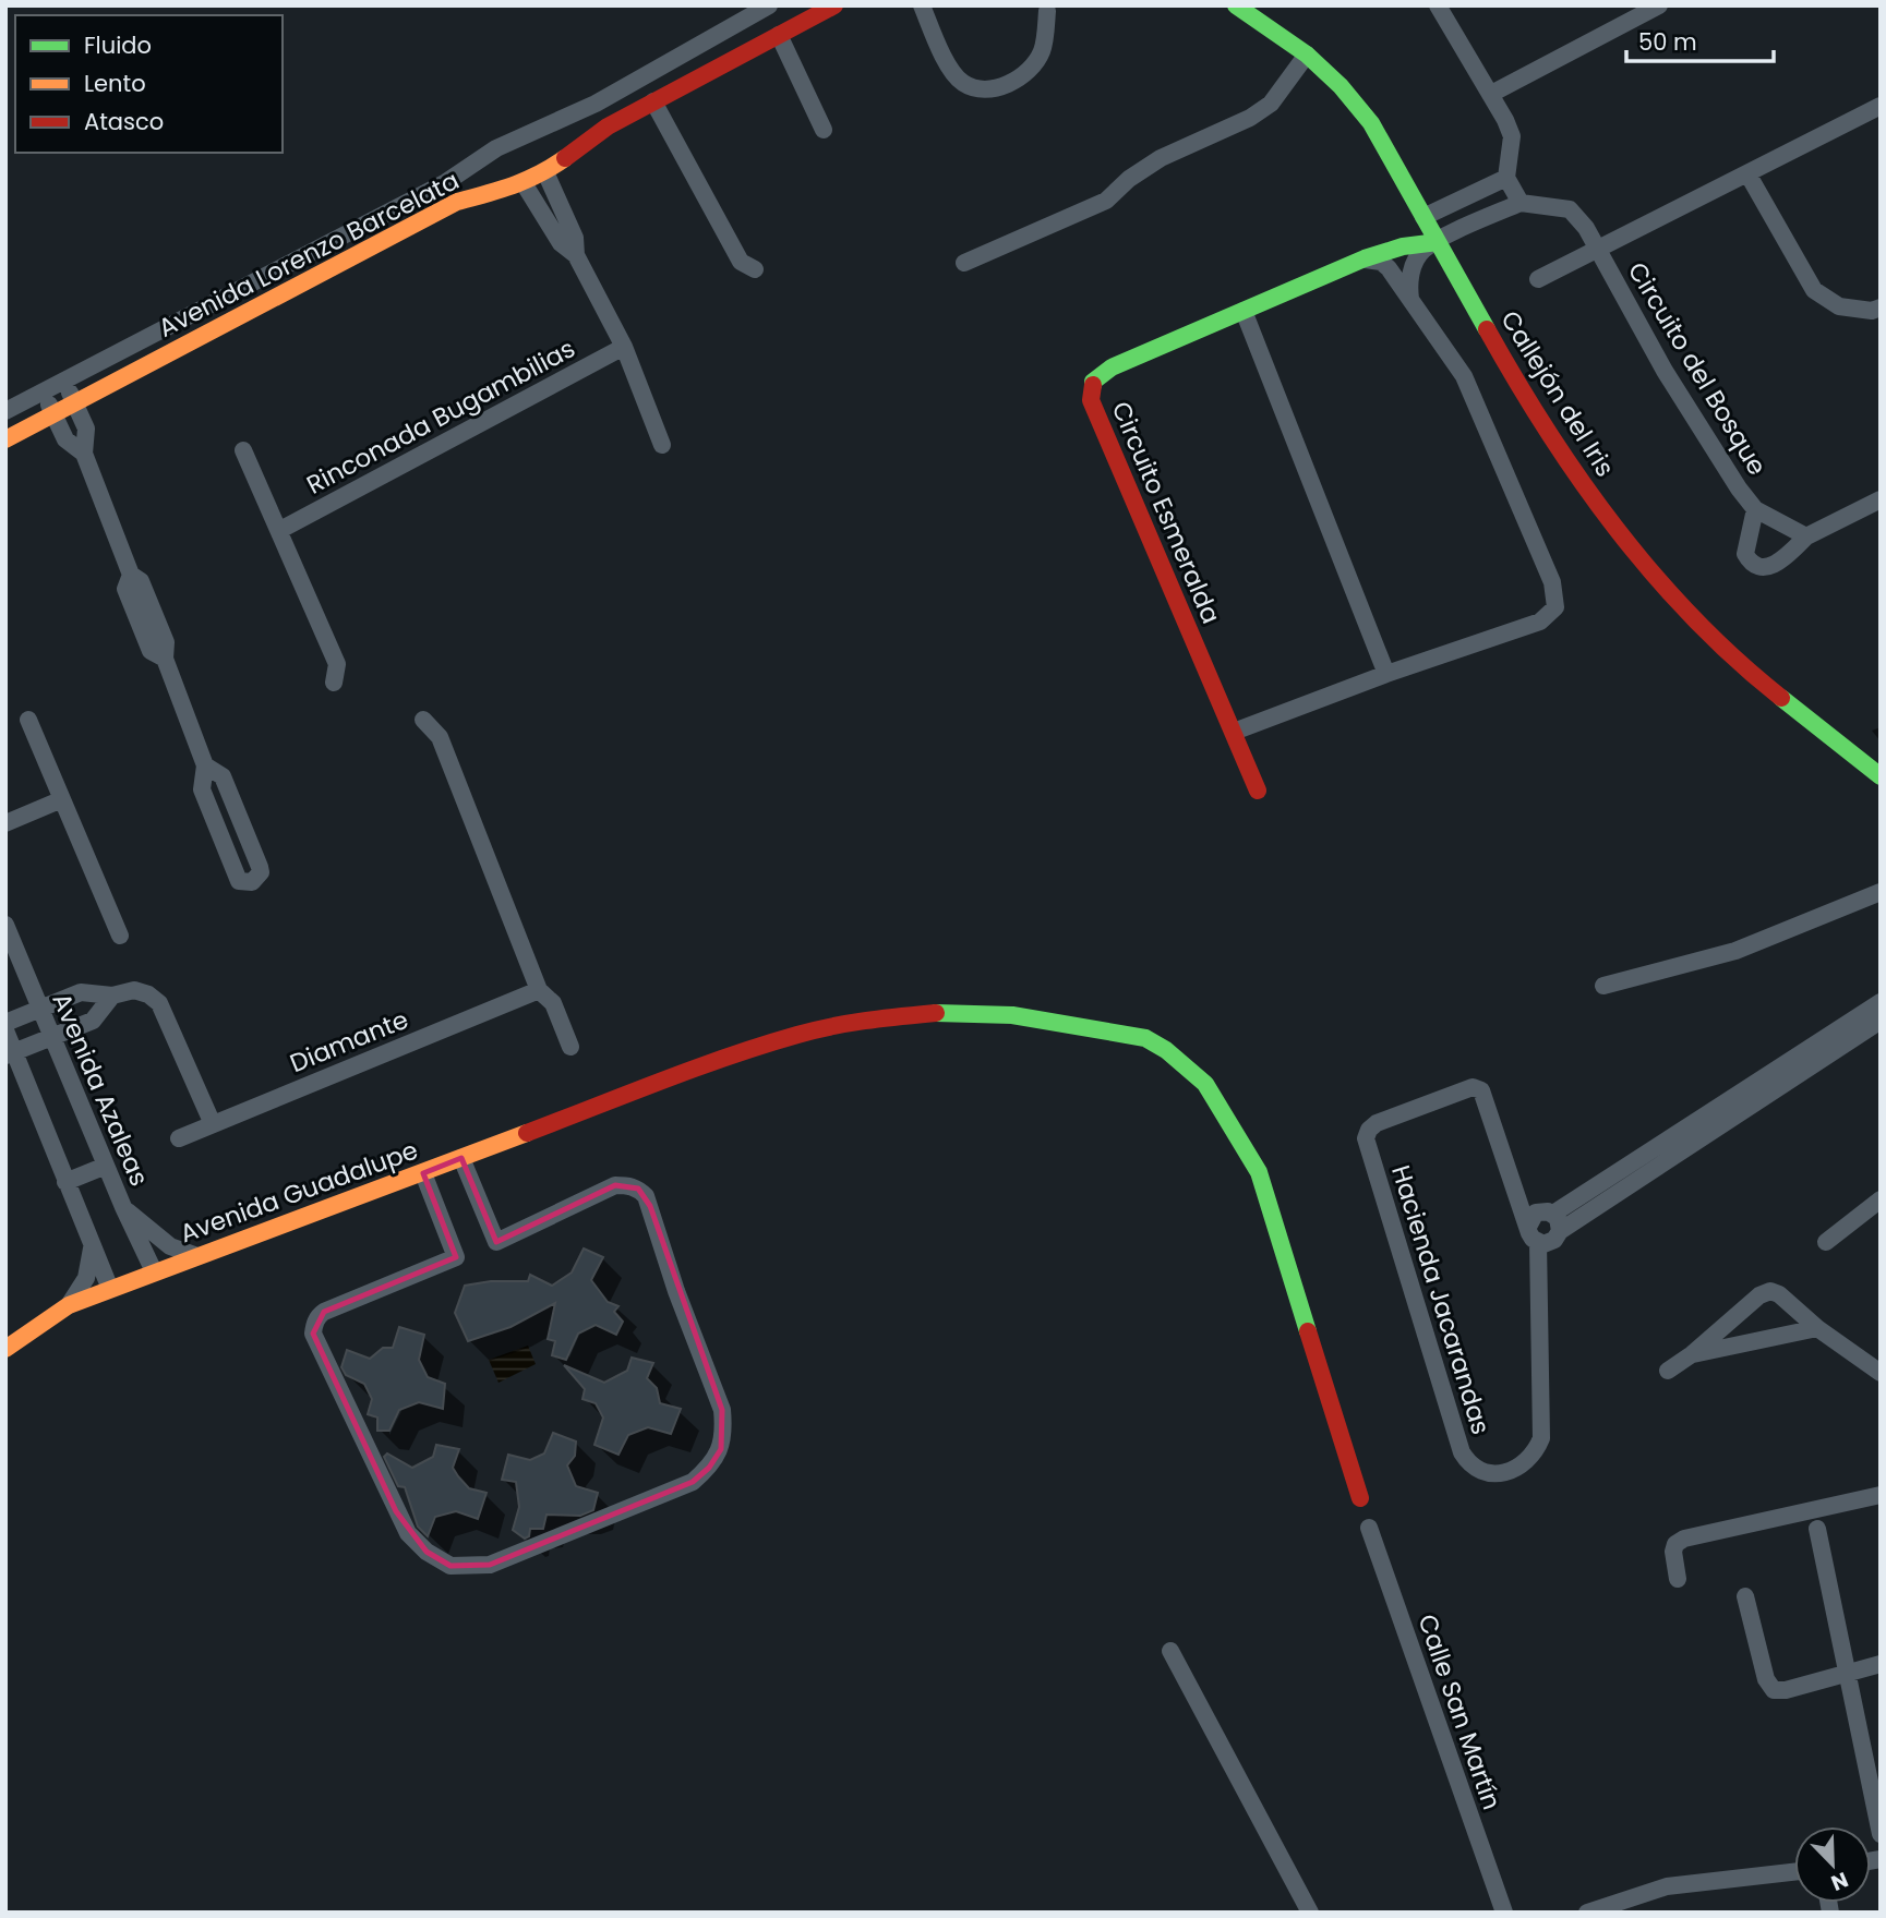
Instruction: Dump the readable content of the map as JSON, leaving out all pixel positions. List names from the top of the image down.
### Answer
{
  "streets": {
    "street": [
      "Avenida Lorenzo Barcelata",
      "Circuito del Bosque",
      "Callejón del Iris",
      "Rinconada Bugambilias",
      "Circuito Esmeralda",
      "Diamante",
      "Avenida Azaleas",
      "Avenida Guadalupe",
      "Hacienda Jacarandas",
      "Calle San Martín"
    ]
  },
  "crossings": [
    ["Callejón del Iris", "Circuito Esmeralda"],
    ["Avenida Azaleas", "Avenida Guadalupe"]
  ],
  "legend": ["Fluido", "Lento", "Atasco"],
  "scale_bar": "50 m",
  "north": "bottom right"
}
